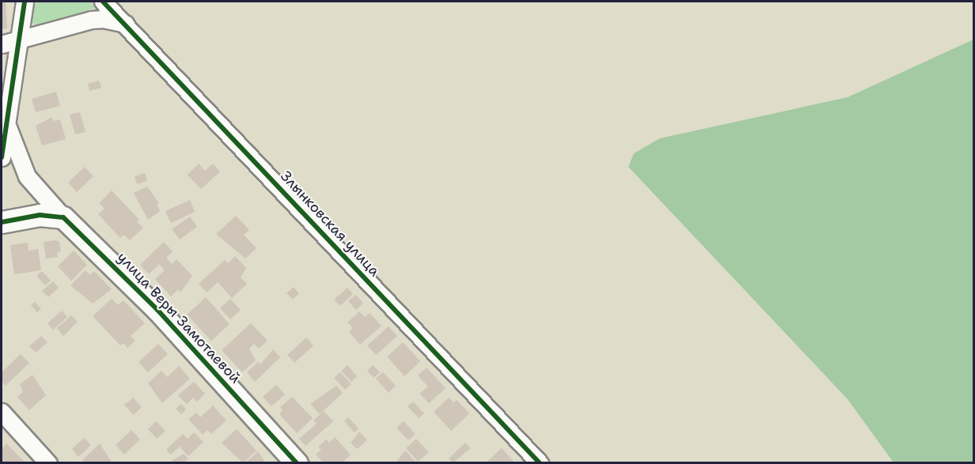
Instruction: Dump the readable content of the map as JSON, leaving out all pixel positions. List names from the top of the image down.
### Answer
{
  "streets": {
    "street": ["Злынковская улица", "улица Веры Замотаевой"]
  }
}
